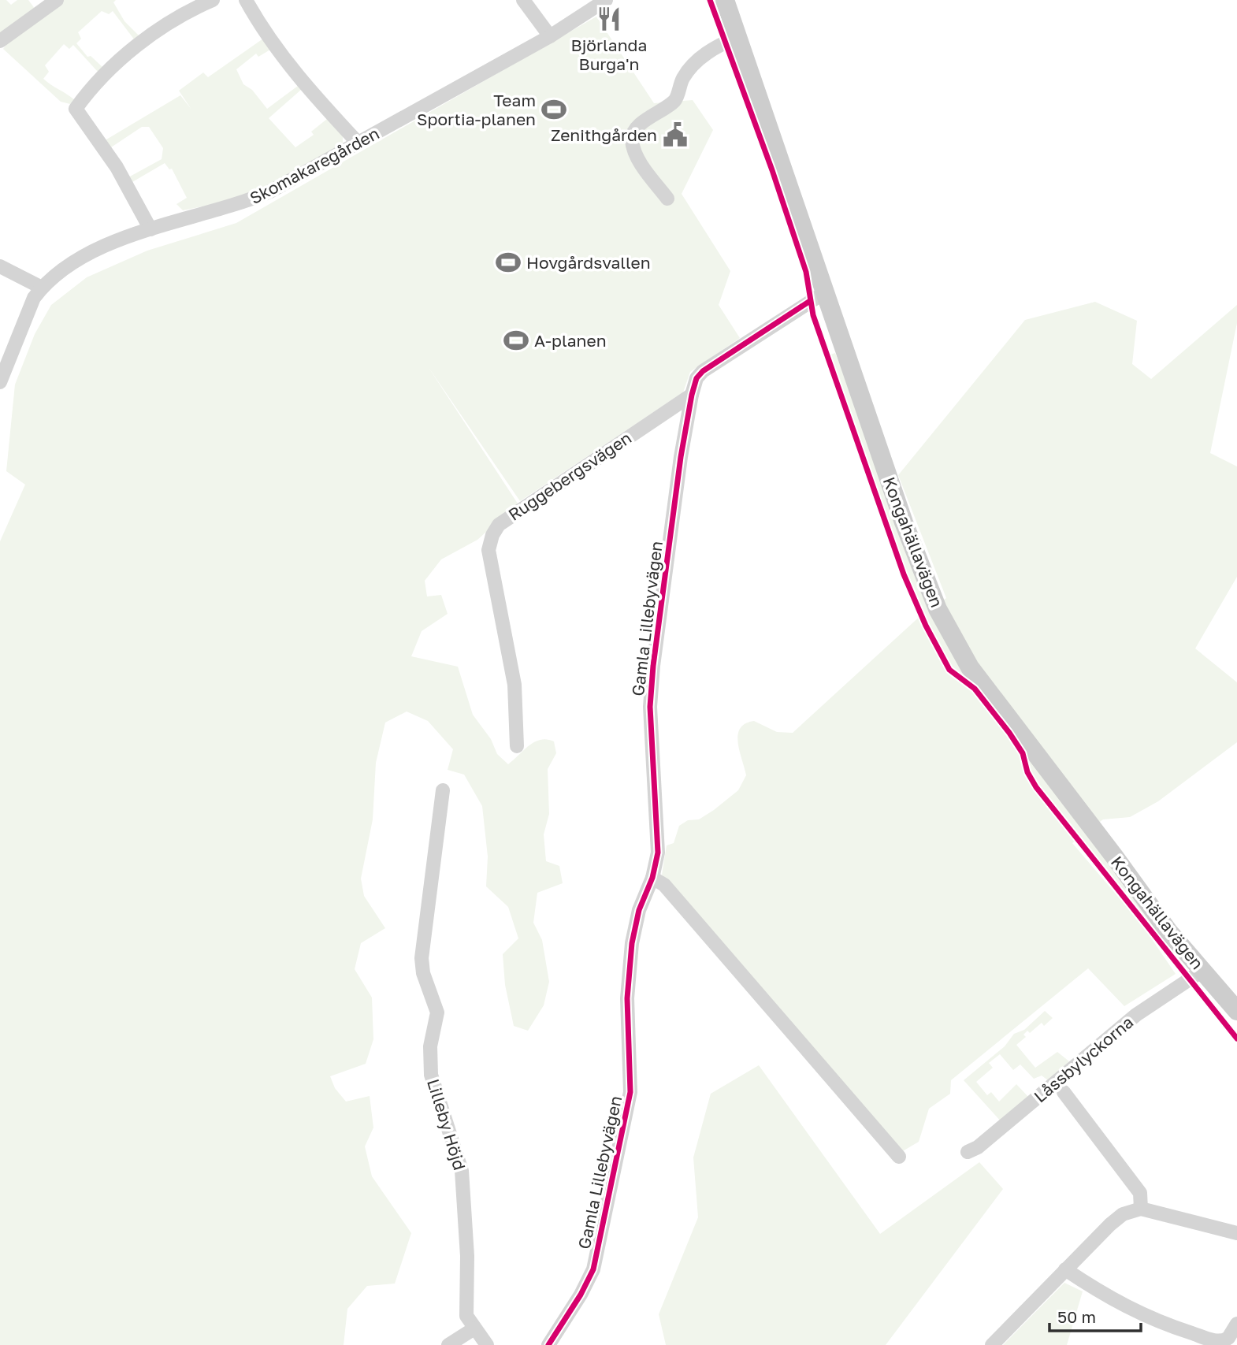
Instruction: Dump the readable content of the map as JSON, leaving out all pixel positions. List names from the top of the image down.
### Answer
{
  "streets": {
    "street": [
      "Skomakaregården",
      "Ruggebergsvägen",
      "Kongahällavägen",
      "Gamla Lillebyvägen",
      "Låssbylyckorna",
      "Lilleby Höjd"
    ]
  },
  "crossings": [
    ["Ruggebergsvägen", "Gamla Lillebyvägen"],
    ["Kongahällavägen", "Gamla Lillebyvägen"],
    ["Kongahällavägen", "Låssbylyckorna"]
  ],
  "places": {
    "restaurant": ["Björlanda Burga'n"],
    "sports": ["Team Sportia-planen", "Hovgårdsvallen", "A-planen"],
    "public building": ["Zenithgården"]
  },
  "scale_bar": "50 m"
}
